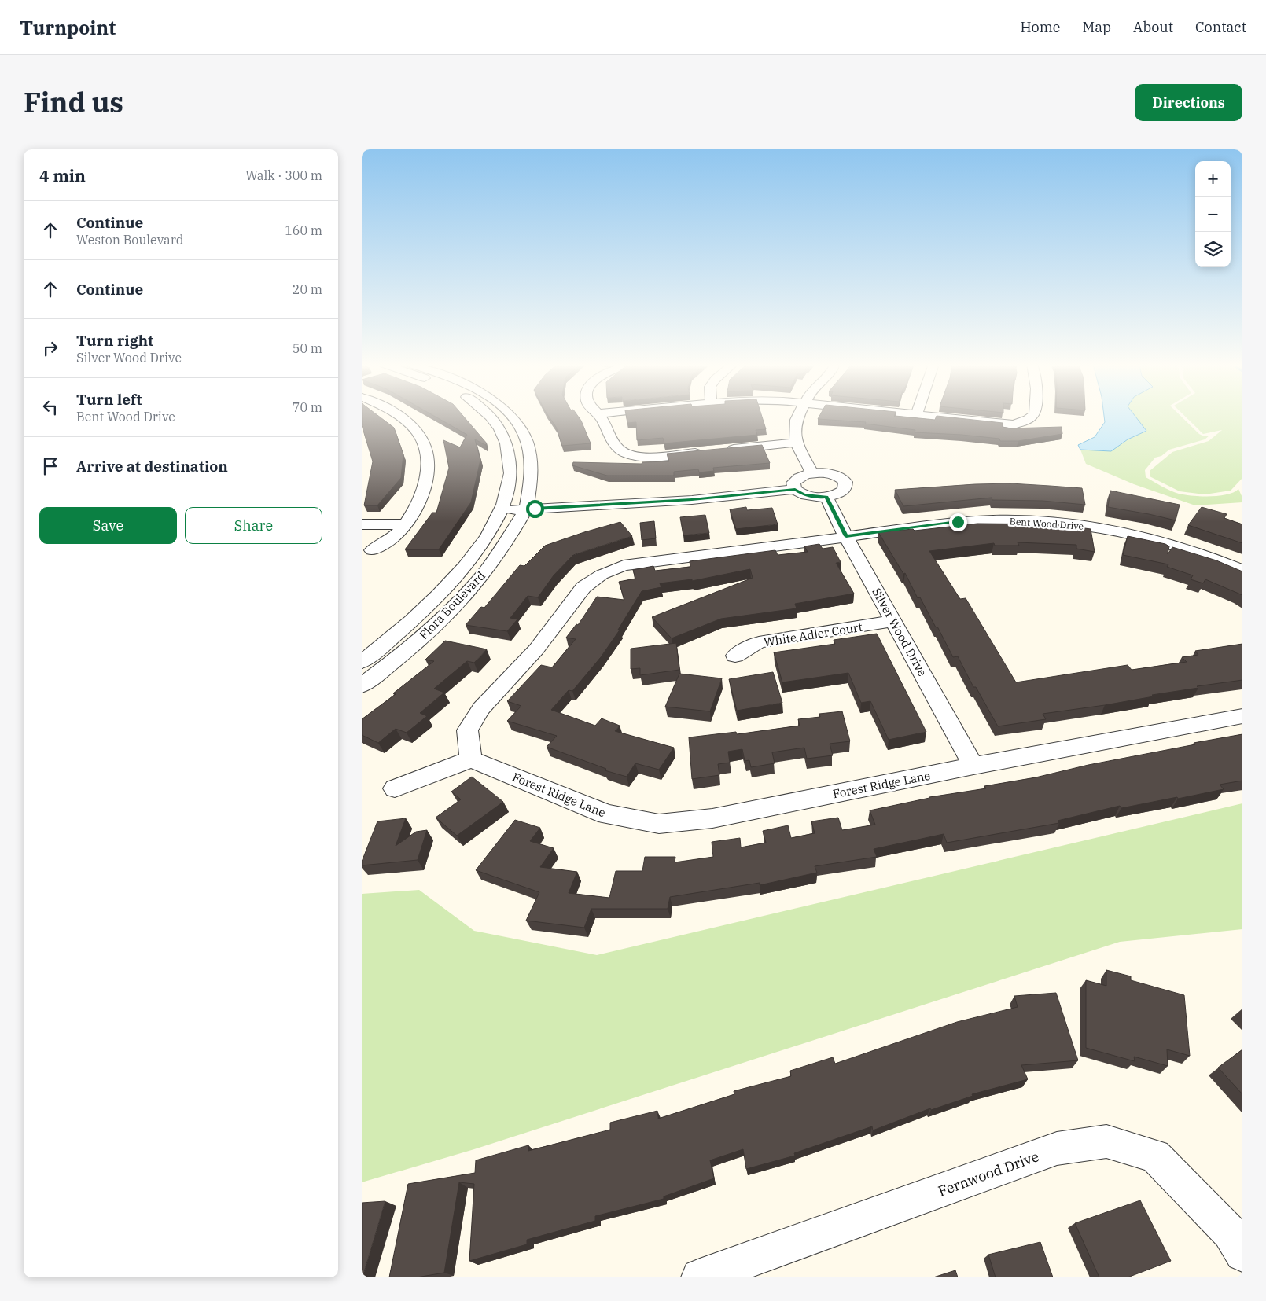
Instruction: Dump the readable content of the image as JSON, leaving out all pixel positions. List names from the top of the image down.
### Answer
{
  "streets": {
    "street": [
      "Bent Wood Drive",
      "Flora Boulevard",
      "Silver Wood Drive",
      "White Adler Court",
      "Forest Ridge Lane",
      "Fernwood Drive"
    ]
  },
  "crossings": [
    ["Bent Wood Drive", "Silver Wood Drive"],
    ["Silver Wood Drive", "White Adler Court"],
    ["Silver Wood Drive", "Forest Ridge Lane"]
  ],
  "page": {
    "header": "Turnpoint",
    "nav": [
      "Home",
      "Map",
      "About",
      "Contact"
    ],
    "title": "Find us",
    "buttons": [
      "Directions",
      ["Save", "Share"]
    ],
    "heading": ["4 min", "Walk · 300 m"],
    "map_buttons": ["+", "−"],
    "list": [
      ["Continue", "Weston Boulevard", "160 m"],
      ["Continue", "20 m"],
      ["Turn right", "Silver Wood Drive", "50 m"],
      ["Turn left", "Bent Wood Drive", "70 m"],
      "Arrive at destination"
    ]
  }
}
